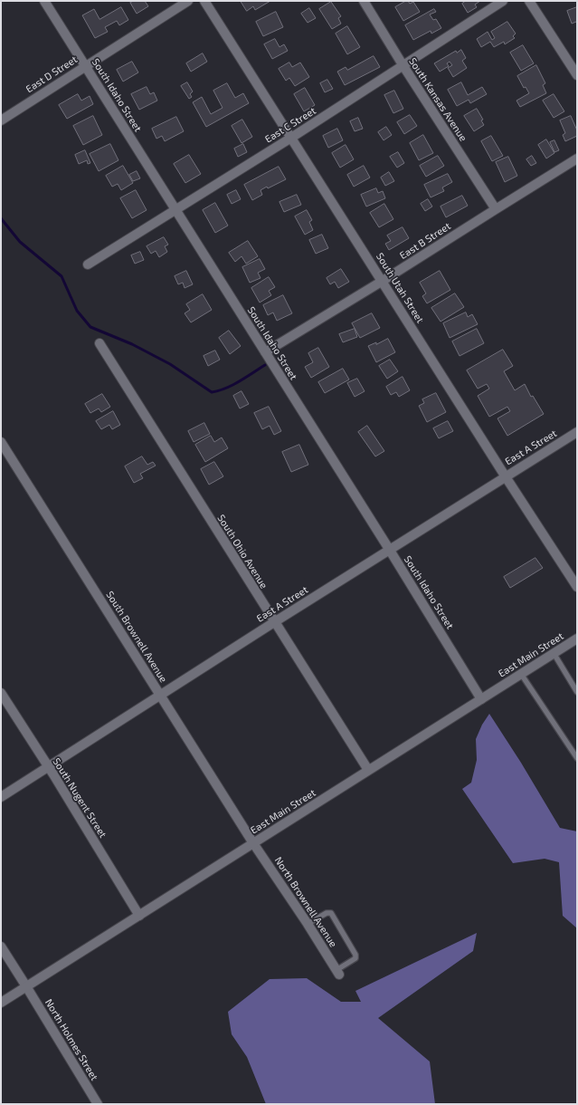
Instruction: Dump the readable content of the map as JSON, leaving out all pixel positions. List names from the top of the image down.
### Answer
{
  "streets": {
    "street": [
      "East D Street",
      "South Idaho Street",
      "South Kansas Avenue",
      "East C Street",
      "East B Street",
      "South Utah Street",
      "East A Street",
      "South Ohio Avenue",
      "South Brownell Avenue",
      "East Main Street",
      "South Nugent Street",
      "North Brownell Avenue",
      "North Holmes Street"
    ]
  },
  "crossings": [
    ["East D Street", "South Idaho Street"],
    ["South Idaho Street", "East C Street"],
    ["South Idaho Street", "East B Street"],
    ["South Idaho Street", "East A Street"],
    ["South Idaho Street", "East Main Street"],
    ["South Kansas Avenue", "East C Street"],
    ["South Kansas Avenue", "East B Street"],
    ["East C Street", "South Utah Street"],
    ["East B Street", "South Utah Street"],
    ["South Utah Street", "East A Street"],
    ["East A Street", "South Ohio Avenue"],
    ["East A Street", "South Brownell Avenue"],
    ["East A Street", "South Nugent Street"],
    ["South Ohio Avenue", "East Main Street"],
    ["South Brownell Avenue", "East Main Street"],
    ["South Brownell Avenue", "North Brownell Avenue"],
    ["East Main Street", "South Nugent Street"],
    ["East Main Street", "North Brownell Avenue"],
    ["East Main Street", "North Holmes Street"]
  ]
}
